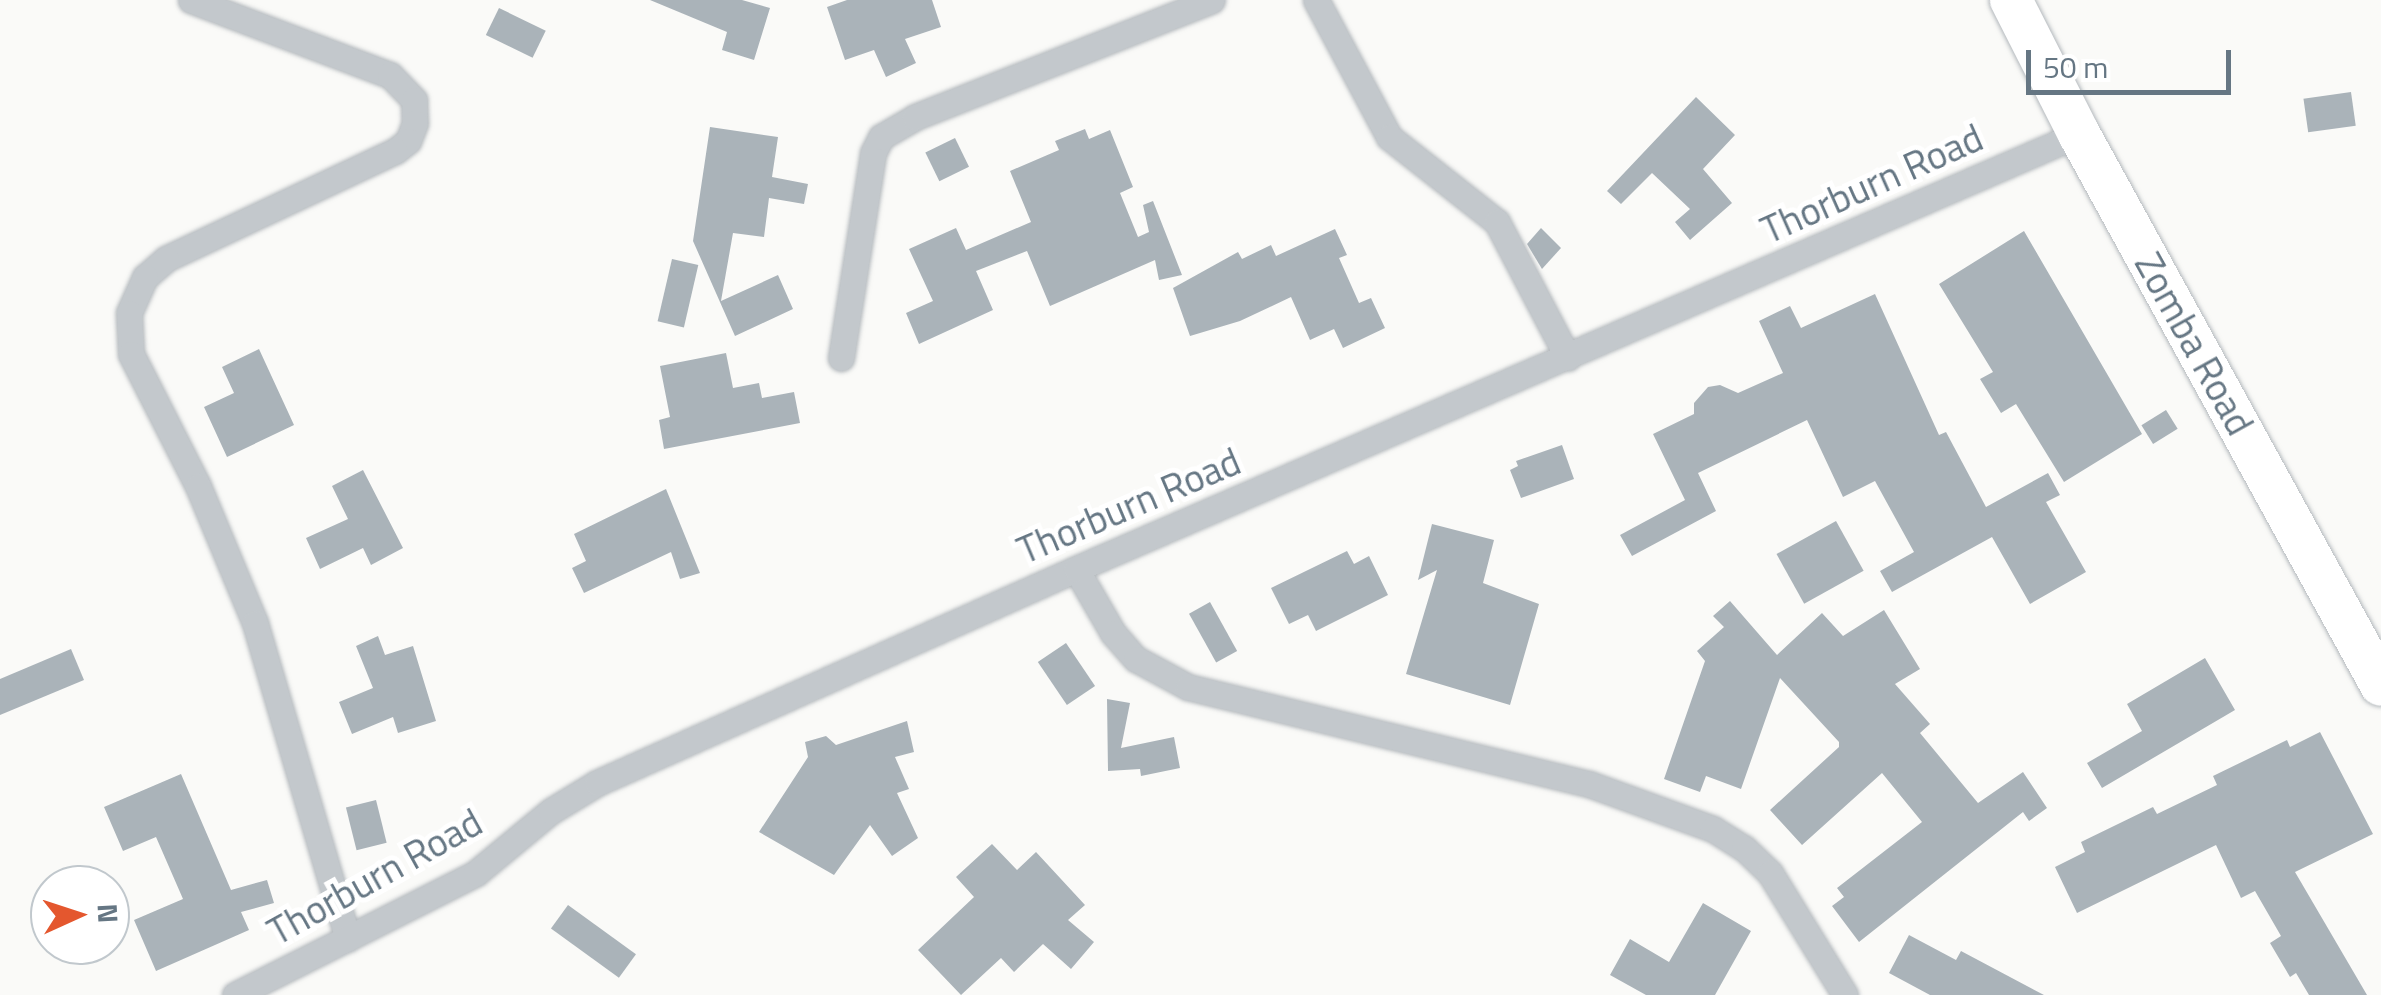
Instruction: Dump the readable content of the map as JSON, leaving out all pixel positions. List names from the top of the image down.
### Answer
{
  "streets": {
    "highway": ["Zomba Road"],
    "street": ["Thorburn Road"]
  },
  "crossings": [
    ["Thorburn Road", "Zomba Road"]
  ],
  "scale_bar": "50 m",
  "north": "right"
}
